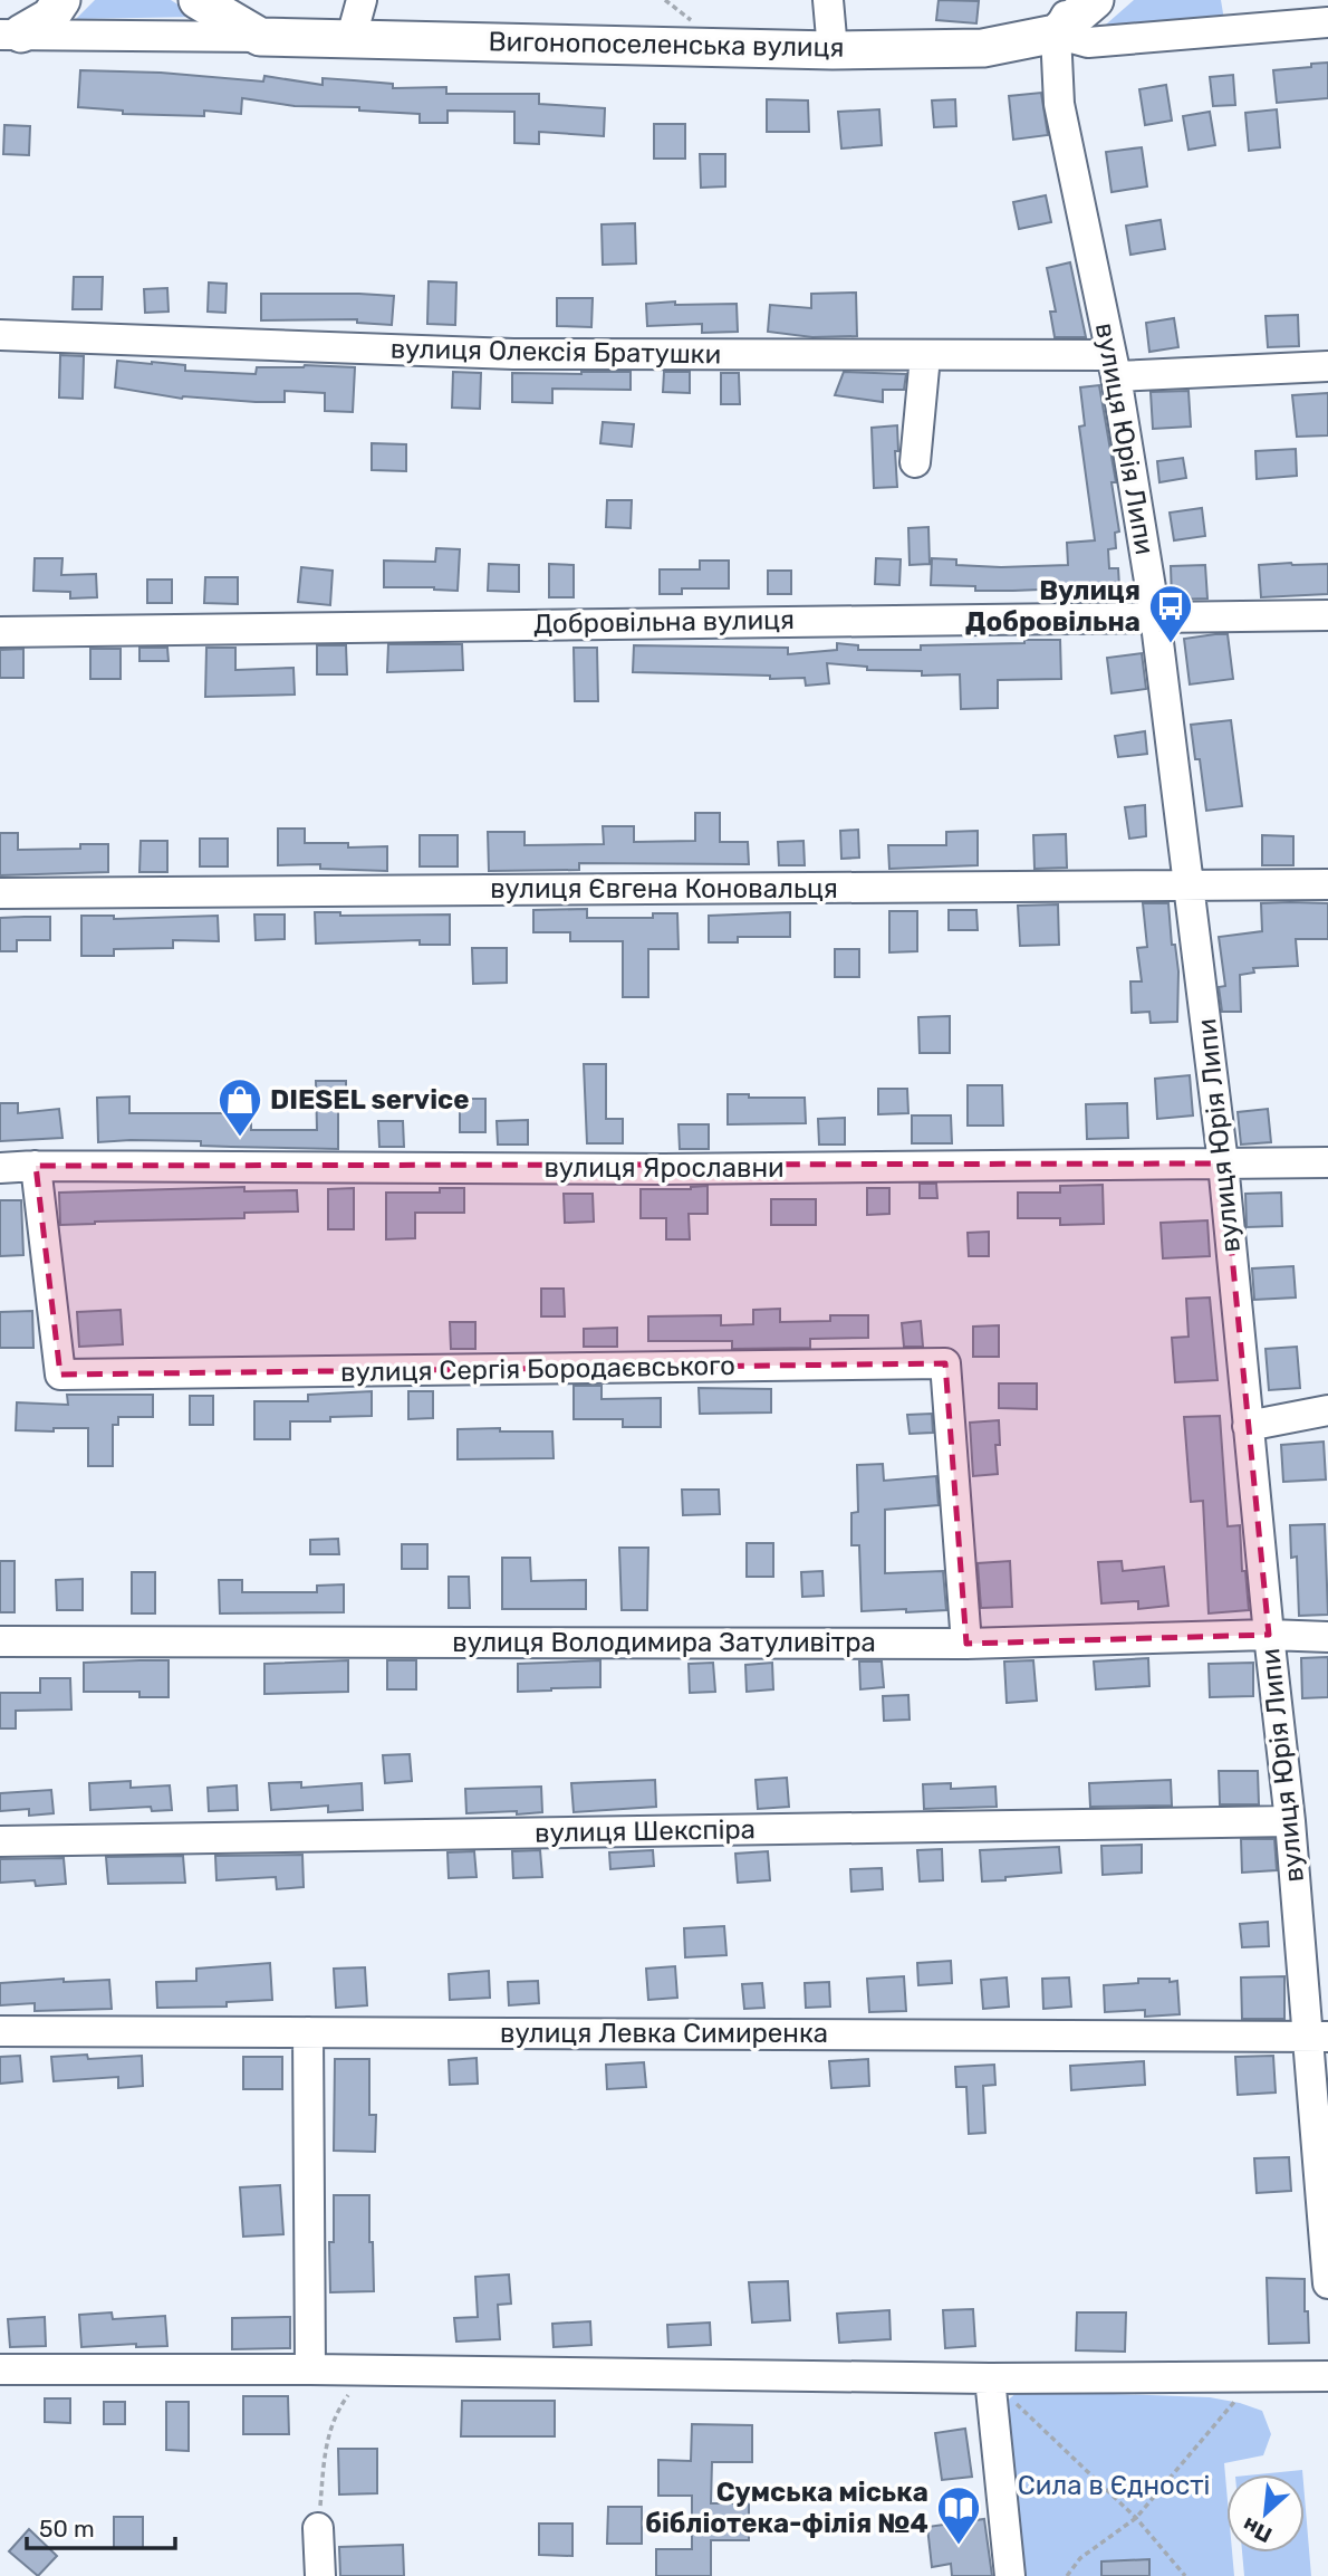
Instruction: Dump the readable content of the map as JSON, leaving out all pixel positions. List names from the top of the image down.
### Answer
{
  "streets": {
    "main road": ["Вигонопоселенська вулиця"],
    "street": [
      "вулиця Олексія Братушки",
      "вулиця Юрія Липи",
      "Добровільна вулиця",
      "вулиця Євгена Коновальця",
      "вулиця Ярославни",
      "вулиця Сергія Бородаєвського",
      "вулиця Володимира Затуливітра",
      "вулиця Шекспіра",
      "вулиця Левка Симиренка"
    ]
  },
  "crossings": [
    ["Вигонопоселенська вулиця", "вулиця Юрія Липи"],
    ["вулиця Олексія Братушки", "вулиця Юрія Липи"],
    ["вулиця Юрія Липи", "Добровільна вулиця"],
    ["вулиця Юрія Липи", "вулиця Євгена Коновальця"],
    ["вулиця Юрія Липи", "вулиця Ярославни"],
    ["вулиця Юрія Липи", "вулиця Володимира Затуливітра"],
    ["вулиця Юрія Липи", "вулиця Шекспіра"],
    ["вулиця Юрія Липи", "вулиця Левка Симиренка"],
    ["вулиця Ярославни", "вулиця Сергія Бородаєвського"],
    ["вулиця Сергія Бородаєвського", "вулиця Володимира Затуливітра"]
  ],
  "parks": ["Сила в Єдності"],
  "places": {
    "bus stop": ["Вулиця Добровільна"],
    "shop": ["DIESEL service"],
    "library": ["Сумська міська бібліотека-філія №4"]
  },
  "scale_bar": "50 m",
  "north": "bottom left"
}
